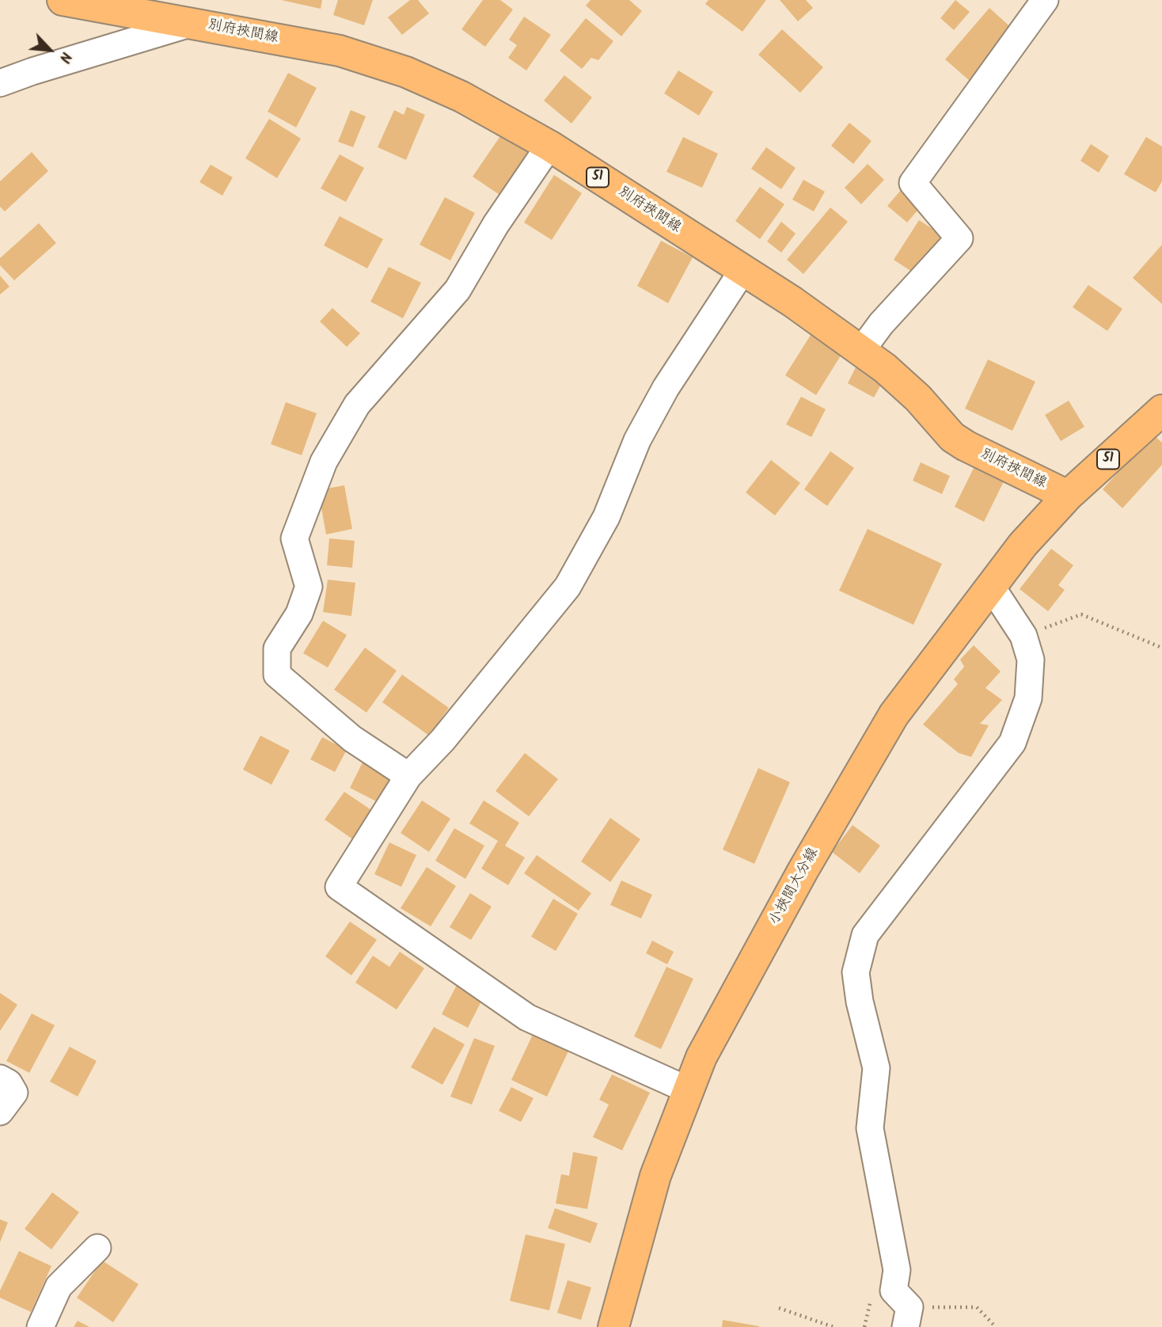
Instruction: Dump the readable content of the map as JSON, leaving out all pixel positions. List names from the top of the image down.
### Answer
{
  "streets": {
    "main road": ["別府挾間線", "51", "小挾間大分線"]
  },
  "crossings": [
    ["別府挾間線", "51"],
    ["別府挾間線", "小挾間大分線"],
    ["51", "小挾間大分線"]
  ],
  "north": "bottom right"
}
